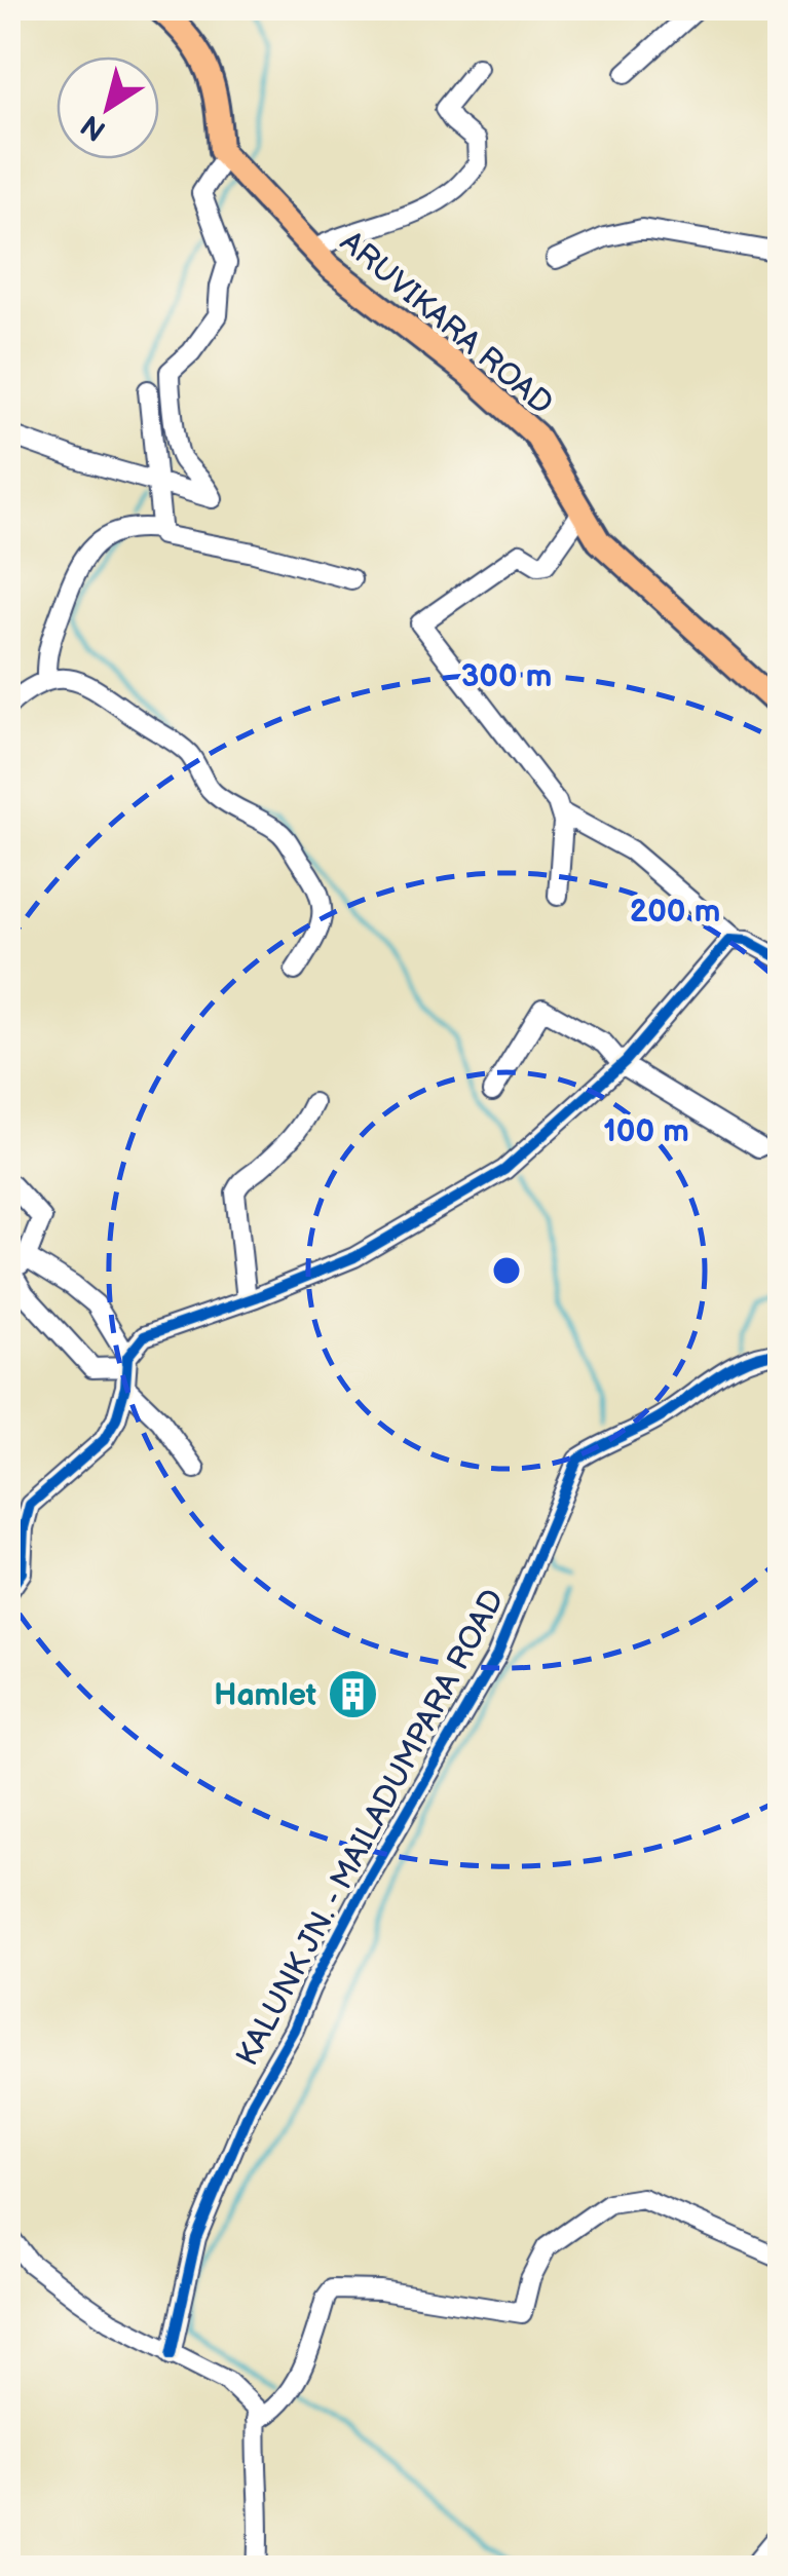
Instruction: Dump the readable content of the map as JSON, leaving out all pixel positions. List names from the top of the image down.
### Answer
{
  "streets": {
    "main road": ["ARUVIKARA ROAD"],
    "street": ["KALUNK JN. - MAILADUMPARA ROAD"]
  },
  "places": {
    "building": ["Hamlet"]
  },
  "north": "bottom left",
  "rings": ["300 m", "200 m", "100 m"]
}
